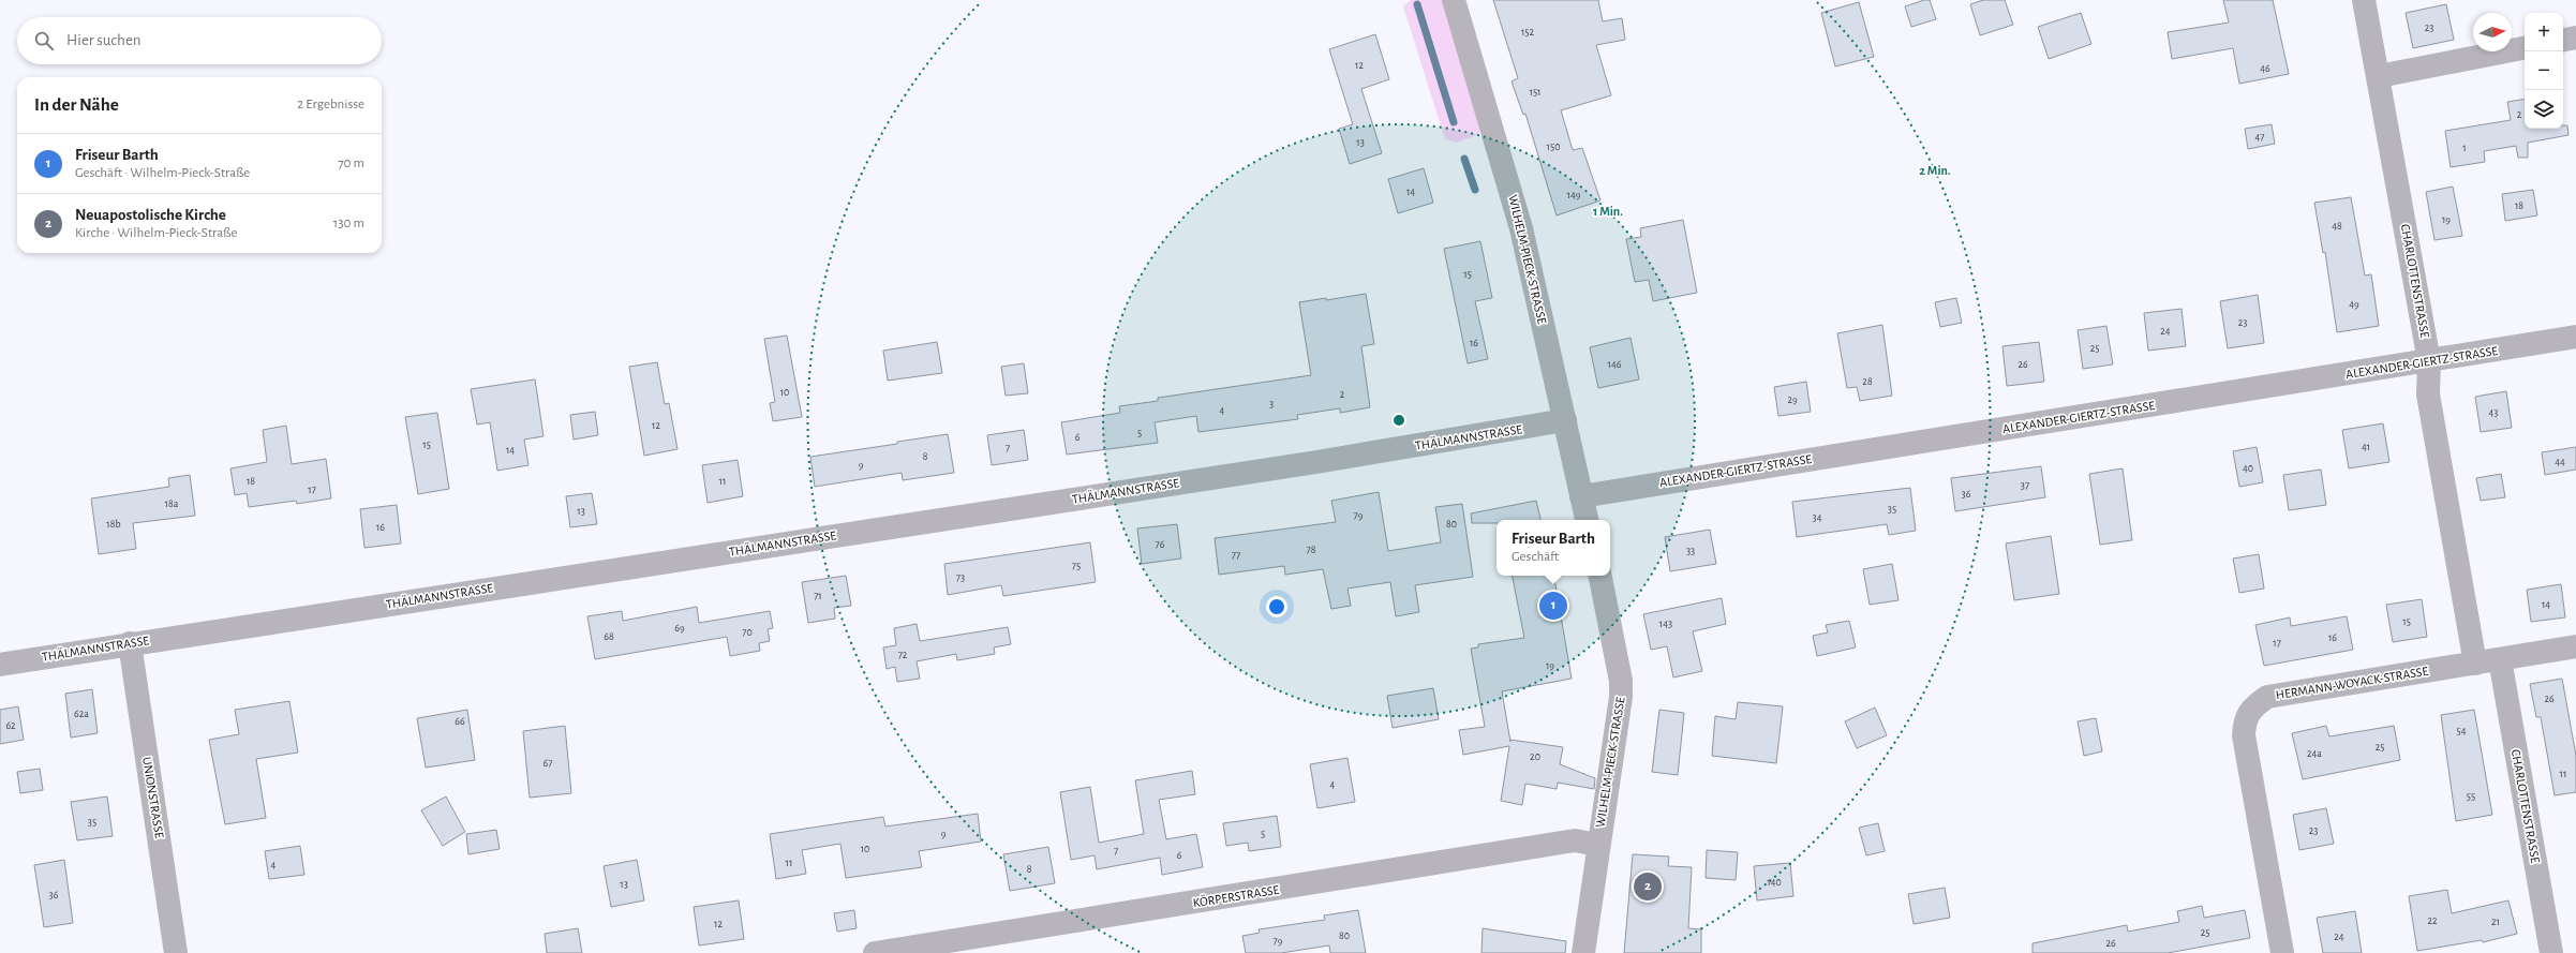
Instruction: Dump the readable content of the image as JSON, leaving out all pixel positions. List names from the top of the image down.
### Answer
{
  "streets": {
    "street": [
      "WILHELM-PIECK-STRASSE",
      "CHARLOTTENSTRASSE",
      "ALEXANDER-GIERTZ-STRASSE",
      "THÄLMANNSTRASSE",
      "HERMANN-WOYACK-STRASSE",
      "UNIONSTRASSE",
      "KÖRPERSTRASSE"
    ]
  },
  "crossings": [
    ["WILHELM-PIECK-STRASSE", "ALEXANDER-GIERTZ-STRASSE"],
    ["WILHELM-PIECK-STRASSE", "THÄLMANNSTRASSE"],
    ["WILHELM-PIECK-STRASSE", "KÖRPERSTRASSE"],
    ["CHARLOTTENSTRASSE", "ALEXANDER-GIERTZ-STRASSE"],
    ["CHARLOTTENSTRASSE", "HERMANN-WOYACK-STRASSE"],
    ["THÄLMANNSTRASSE", "UNIONSTRASSE"]
  ],
  "house_numbers": [
    "23",
    "152",
    "12",
    "46",
    "151",
    "2",
    "47",
    "13",
    "150",
    "1",
    "14",
    "149",
    "18",
    "19",
    "48",
    "15",
    "49",
    "23",
    "24",
    "16",
    "25",
    "146",
    "26",
    "28",
    "10",
    "2",
    "29",
    "3",
    "4",
    "43",
    "12",
    "5",
    "6",
    "15",
    "41",
    "7",
    "14",
    "8",
    "44",
    "9",
    "40",
    "18",
    "11",
    "37",
    "17",
    "36",
    "18a",
    "35",
    "13",
    "79",
    "34",
    "18b",
    "80",
    "16",
    "76",
    "78",
    "33",
    "77",
    "75",
    "73",
    "71",
    "14",
    "15",
    "143",
    "69",
    "70",
    "68",
    "16",
    "17",
    "72",
    "19",
    "26",
    "62a",
    "66",
    "62",
    "54",
    "25",
    "24a",
    "20",
    "67",
    "11",
    "4",
    "55",
    "35",
    "23",
    "9",
    "5",
    "10",
    "7",
    "6",
    "11",
    "4",
    "8",
    "140",
    "13",
    "36",
    "22",
    "21",
    "12",
    "25",
    "80",
    "24",
    "79",
    "26"
  ],
  "north": "right",
  "page": {
    "map_buttons": ["+", "−"],
    "search": "Hier suchen",
    "heading": ["In der Nähe", "2 Ergebnisse"],
    "list": [
      {
        "mark": "1",
        "name": "Friseur Barth",
        "note": "Geschäft · Wilhelm-Pieck-Straße",
        "value": "70 m"
      },
      {
        "mark": "2",
        "name": "Neuapostolische Kirche",
        "note": "Kirche · Wilhelm-Pieck-Straße",
        "value": "130 m"
      }
    ],
    "popup": ["Friseur Barth", "Geschäft"],
    "pins": ["1", "2"]
  },
  "rings": ["2 Min.", "1 Min."]
}
